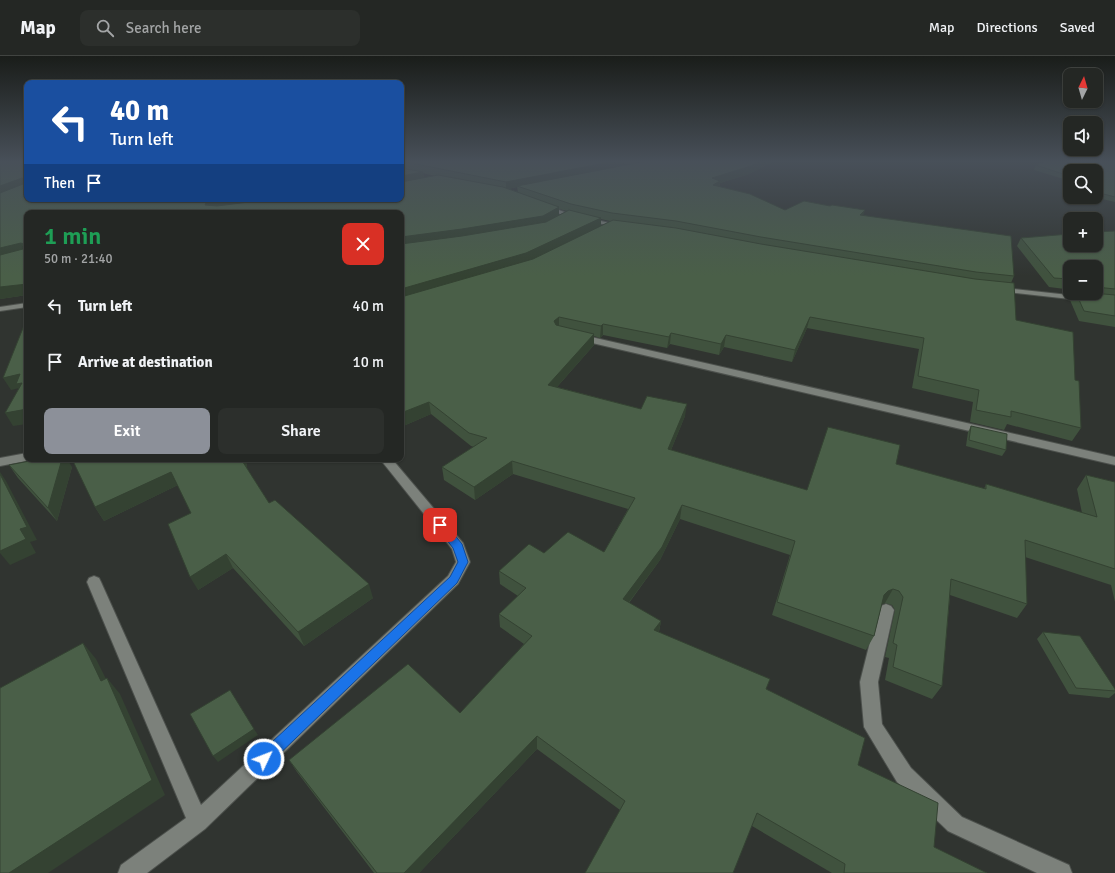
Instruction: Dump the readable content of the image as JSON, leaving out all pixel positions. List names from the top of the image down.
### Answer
{
  "north": "top",
  "page": {
    "header": "Map",
    "search": "Search here",
    "nav": ["Map", "Directions", "Saved"],
    "map_buttons": ["+", "−"],
    "turn": ["40 m", "Turn left"],
    "then": "Then",
    "heading": ["1 min", "50 m · 21:40"],
    "list": [
      {
        "name": "Turn left",
        "value": "40 m"
      },
      {
        "name": "Arrive at destination",
        "value": "10 m"
      }
    ],
    "buttons": ["Exit", "Share"]
  }
}
